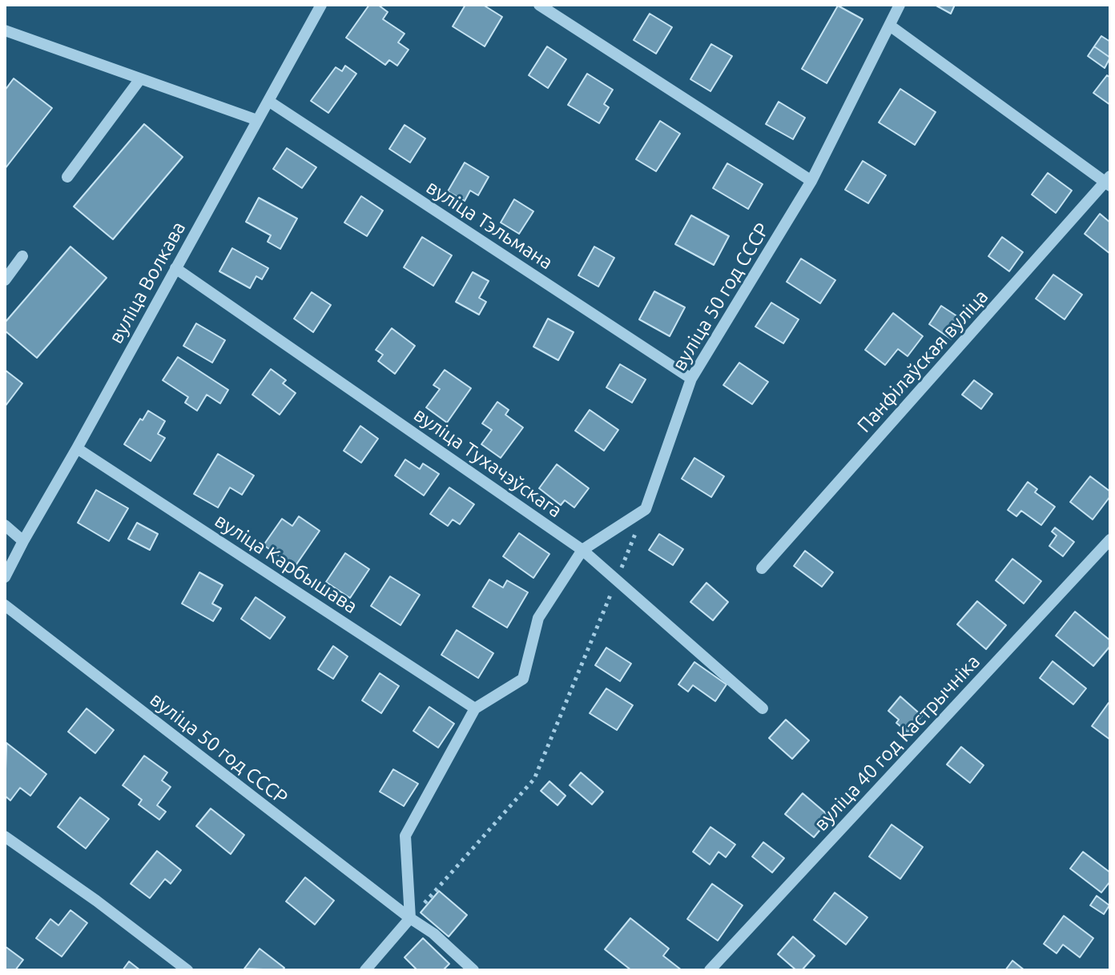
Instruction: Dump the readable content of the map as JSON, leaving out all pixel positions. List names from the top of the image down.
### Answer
{
  "streets": {
    "street": [
      "вуліца Тэльмана",
      "вуліца Волкава",
      "вуліца 50 год СССР",
      "Панфілаўская вуліца",
      "вуліца Тухачэўскага",
      "вуліца Карбышава",
      "вуліца 40 год Кастрычніка"
    ]
  },
  "crossings": [
    ["вуліца Тэльмана", "вуліца Волкава"],
    ["вуліца Тэльмана", "вуліца 50 год СССР"],
    ["вуліца Волкава", "вуліца Тухачэўскага"],
    ["вуліца Волкава", "вуліца Карбышава"]
  ]
}
